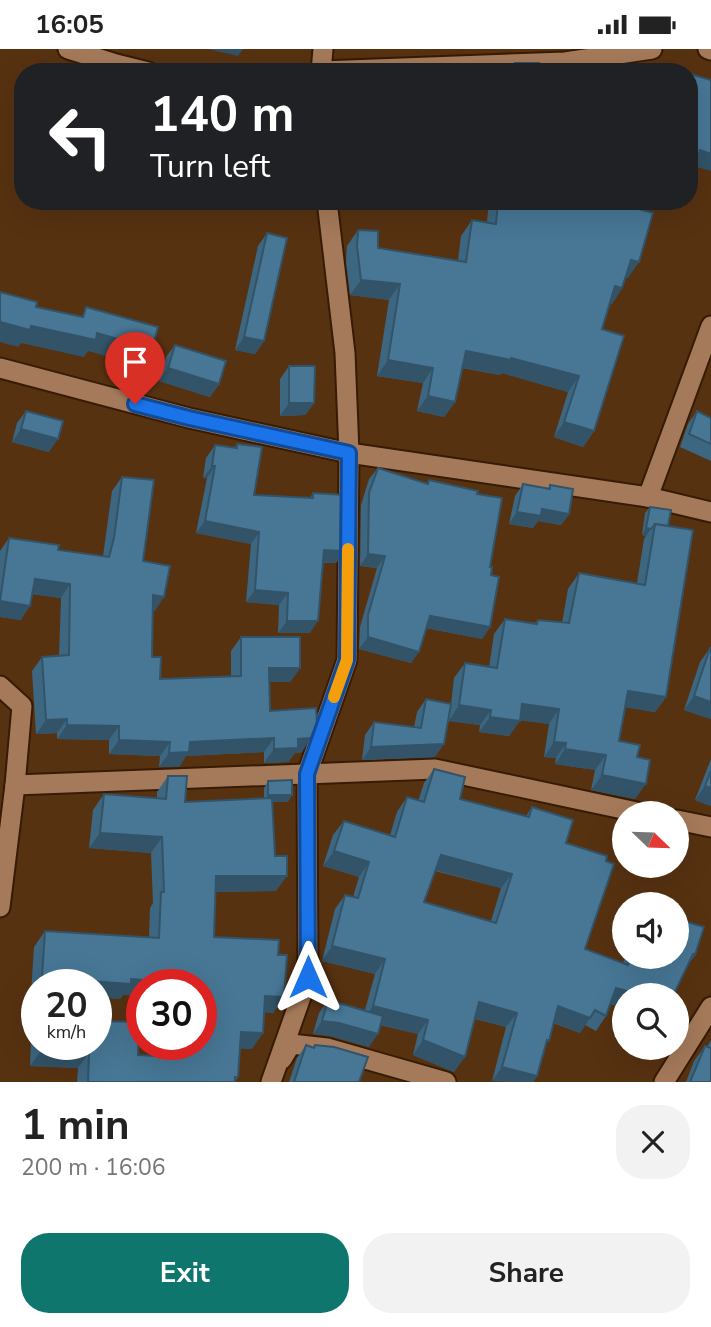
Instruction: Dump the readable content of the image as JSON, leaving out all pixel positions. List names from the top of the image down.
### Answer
{
  "north": "bottom right",
  "page": {
    "status": "16:05",
    "turn": ["140 m", "Turn left"],
    "speed": "20 km/h",
    "limit": "30",
    "heading": ["1 min", "200 m · 16:06"],
    "buttons": ["Exit", "Share"]
  }
}
